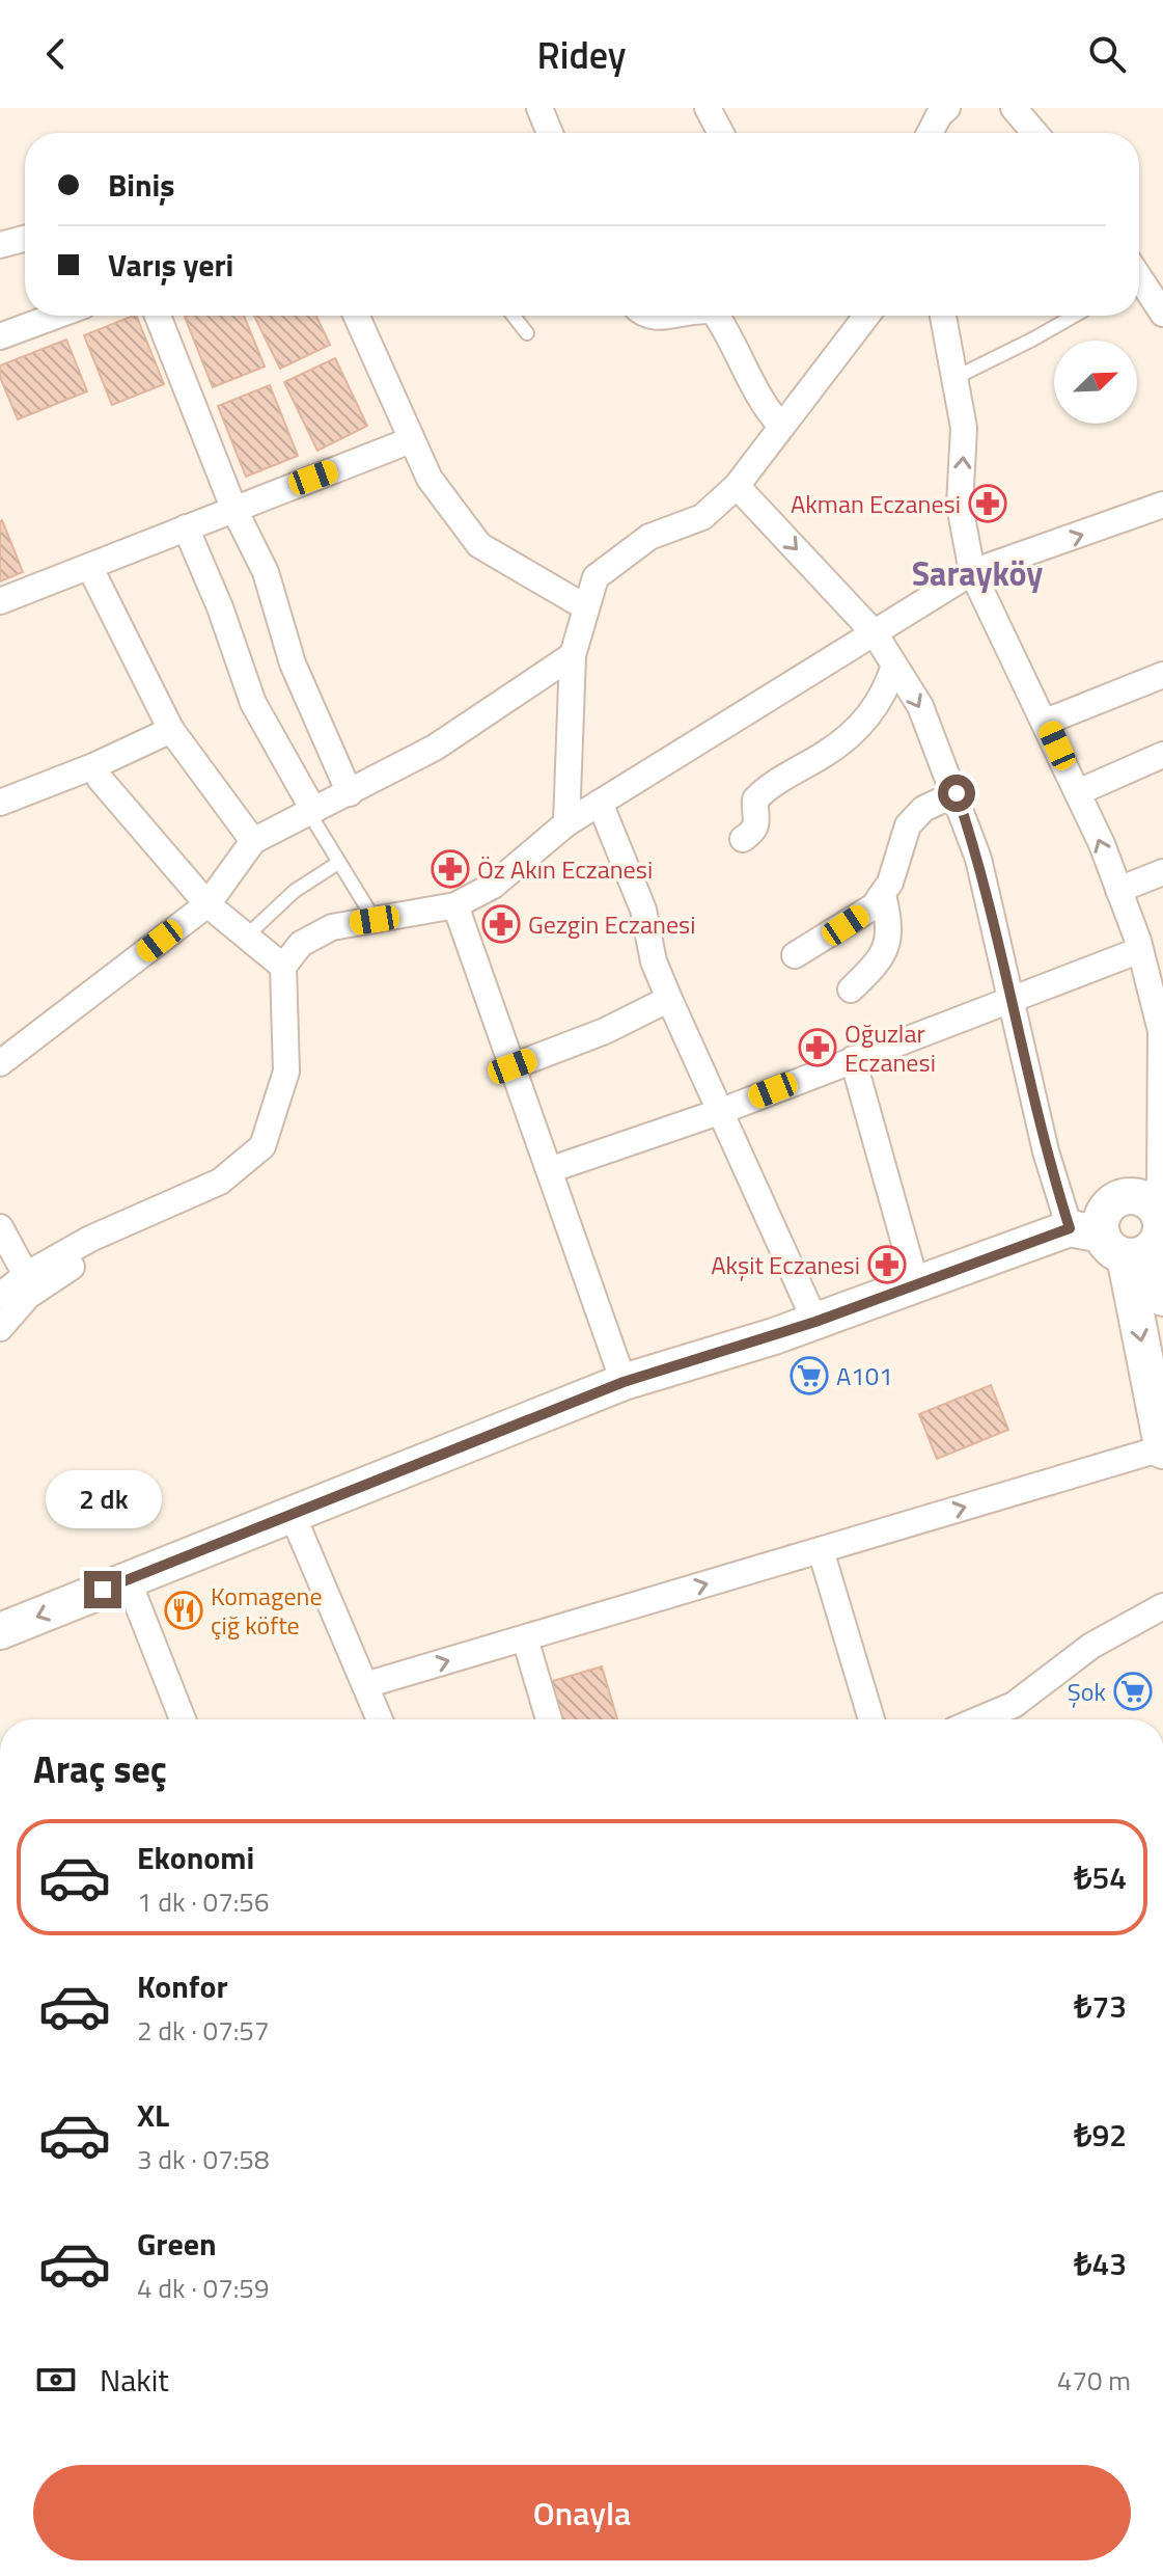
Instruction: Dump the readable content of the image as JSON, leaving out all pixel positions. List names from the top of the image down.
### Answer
{
  "districts": ["Sarayköy"],
  "places": {
    "pharmacy": [
      "Akman Eczanesi",
      "Öz Akın Eczanesi",
      "Gezgin Eczanesi",
      "Oğuzlar Eczanesi",
      "Akşit Eczanesi"
    ],
    "supermarket": ["A101", "Şok"],
    "restaurant": ["Komagene çiğ köfte"]
  },
  "north": "top right",
  "page": {
    "header": "Ridey",
    "banner": ["Biniş", "Varış yeri"],
    "bubble": "2 dk",
    "heading": "Araç seç",
    "list": [
      {
        "name": "Ekonomi",
        "note": "1 dk · 07:56",
        "value": "₺54"
      },
      {
        "name": "Konfor",
        "note": "2 dk · 07:57",
        "value": "₺73"
      },
      {
        "name": "XL",
        "note": "3 dk · 07:58",
        "value": "₺92"
      },
      {
        "name": "Green",
        "note": "4 dk · 07:59",
        "value": "₺43"
      }
    ],
    "pay": ["Nakit", "470 m"],
    "buttons": "Onayla"
  }
}
